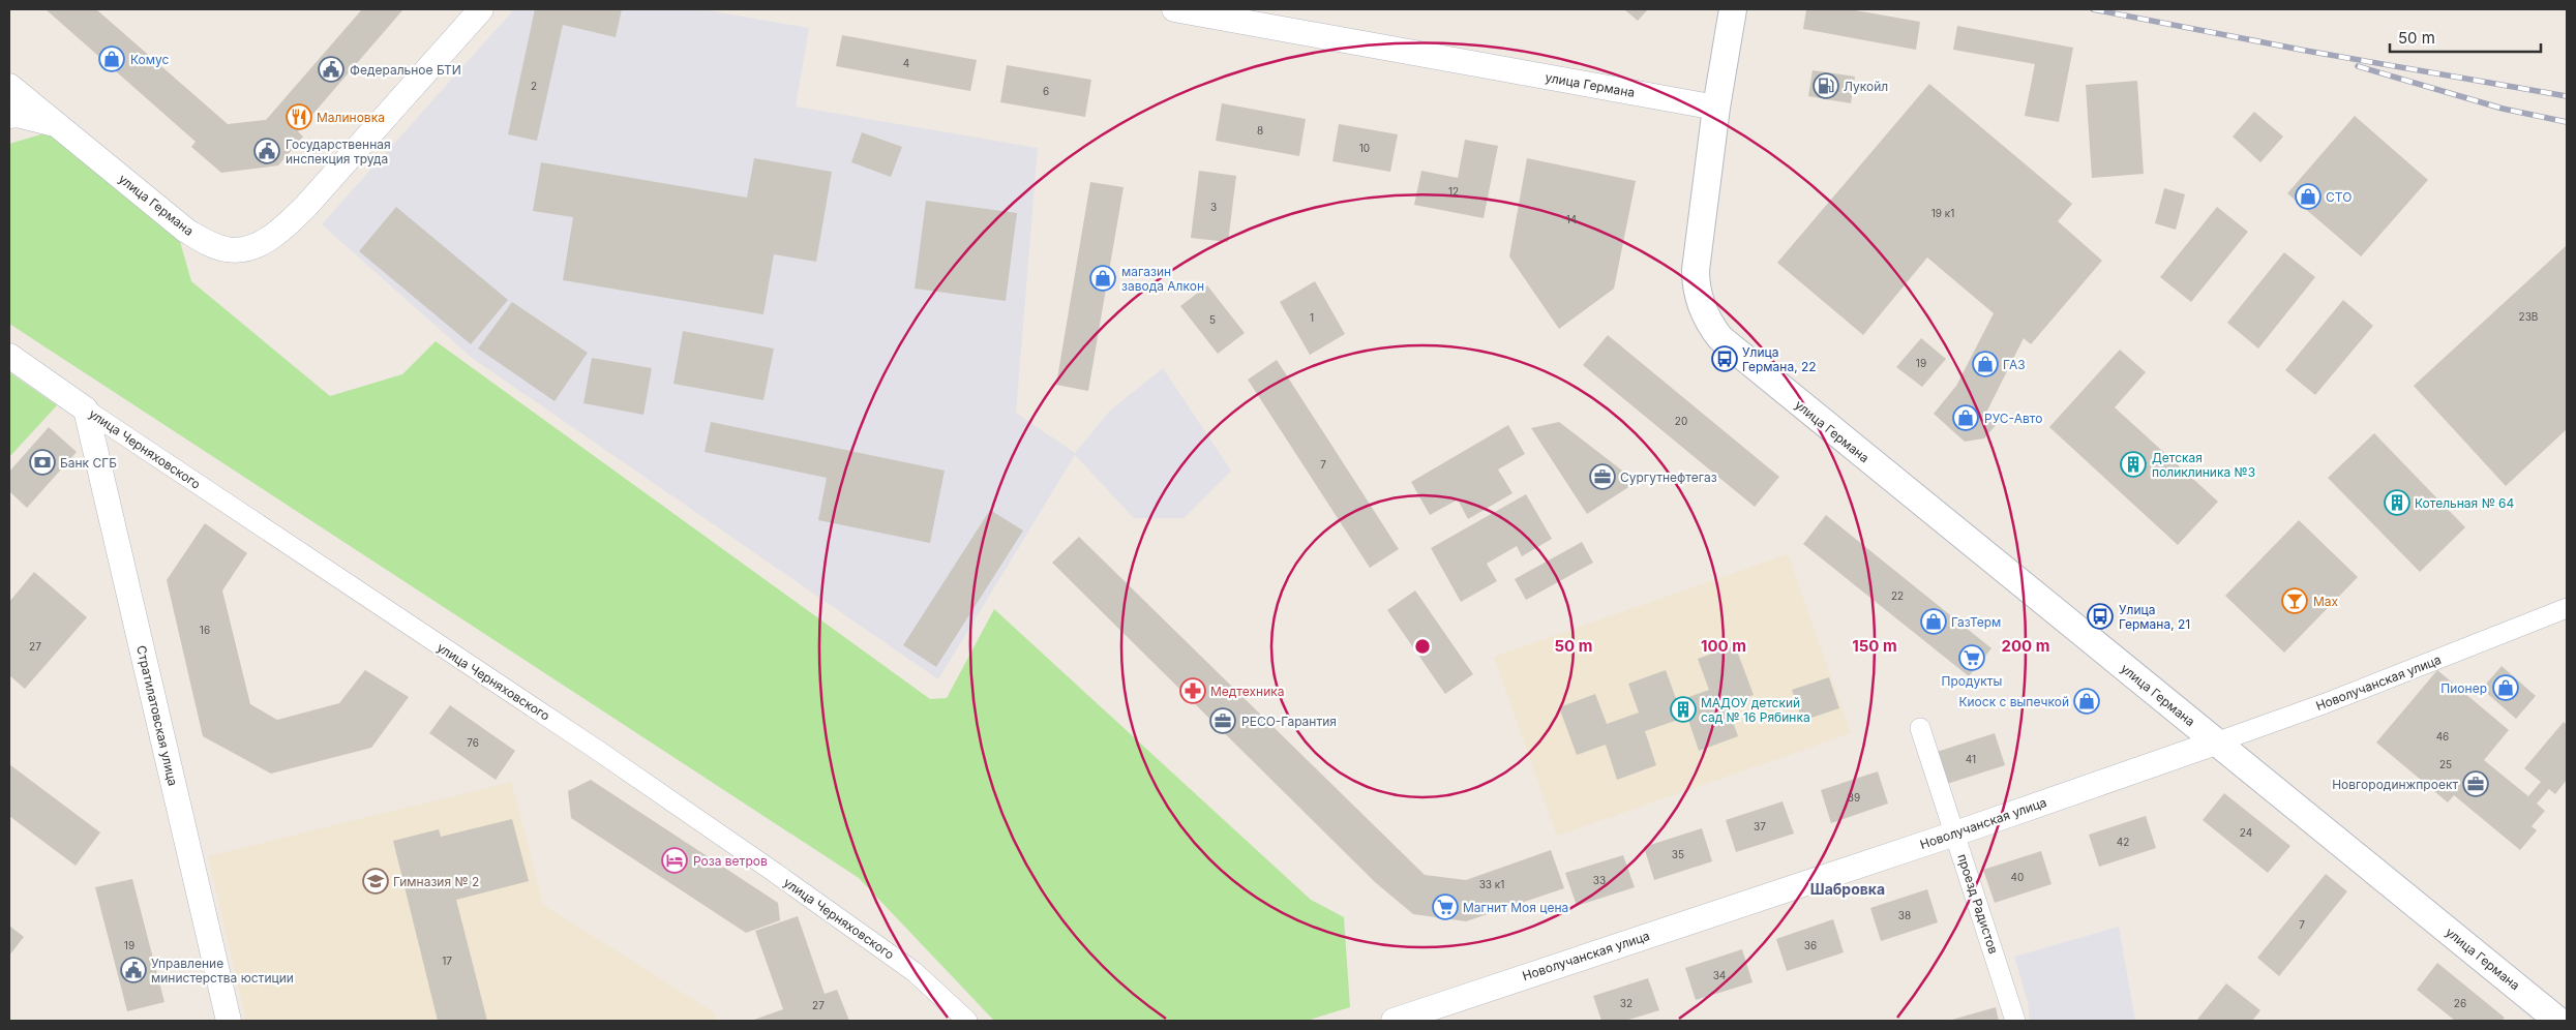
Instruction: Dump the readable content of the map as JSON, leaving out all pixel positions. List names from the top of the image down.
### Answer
{
  "streets": {
    "main road": ["улица Германа"],
    "street": [
      "улица Черняховского",
      "Новолучанская улица",
      "Стратилатовская улица",
      "проезд Радистов"
    ]
  },
  "crossings": [
    ["улица Германа", "Новолучанская улица"],
    ["улица Черняховского", "Стратилатовская улица"],
    ["Новолучанская улица", "проезд Радистов"]
  ],
  "districts": ["Шабровка"],
  "places": {
    "shop": [
      "Комус",
      "СТО",
      "магазин завода Алкон",
      "ГАЗ",
      "РУС-Авто",
      "ГазТерм",
      "Пионер",
      "Киоск с выпечкой"
    ],
    "public building": ["Федеральное БТИ", "Государственная инспекция труда", "Управление министерства юстиции"],
    "fuel station": ["Лукойл"],
    "restaurant": ["Малиновка"],
    "bus stop": ["Улица Германа, 22", "Улица Германа, 21"],
    "bank": ["Банк СГБ"],
    "building": ["Детская поликлиника №3", "Котельная № 64", "МАДОУ детский сад № 16 Рябинка"],
    "office": ["Сургутнефтегаз", "РЕСО-Гарантия", "Новгородинжпроект"],
    "bar": ["Max"],
    "supermarket": ["Продукты", "Магнит Моя цена"],
    "pharmacy": ["Медтехника"],
    "hotel": ["Роза ветров"],
    "school or university": ["Гимназия № 2"]
  },
  "house_numbers": [
    "4",
    "2",
    "6",
    "8",
    "10",
    "12",
    "3",
    "19 к1",
    "14",
    "23В",
    "1",
    "5",
    "19",
    "20",
    "7",
    "22",
    "16",
    "27",
    "46",
    "76",
    "41",
    "25",
    "39",
    "37",
    "24",
    "42",
    "35",
    "40",
    "33",
    "33 к1",
    "38",
    "7",
    "19",
    "36",
    "17",
    "34",
    "32",
    "26",
    "27"
  ],
  "scale_bar": "50 m",
  "rings": [
    "50 m",
    "100 m",
    "150 m",
    "200 m"
  ]
}
